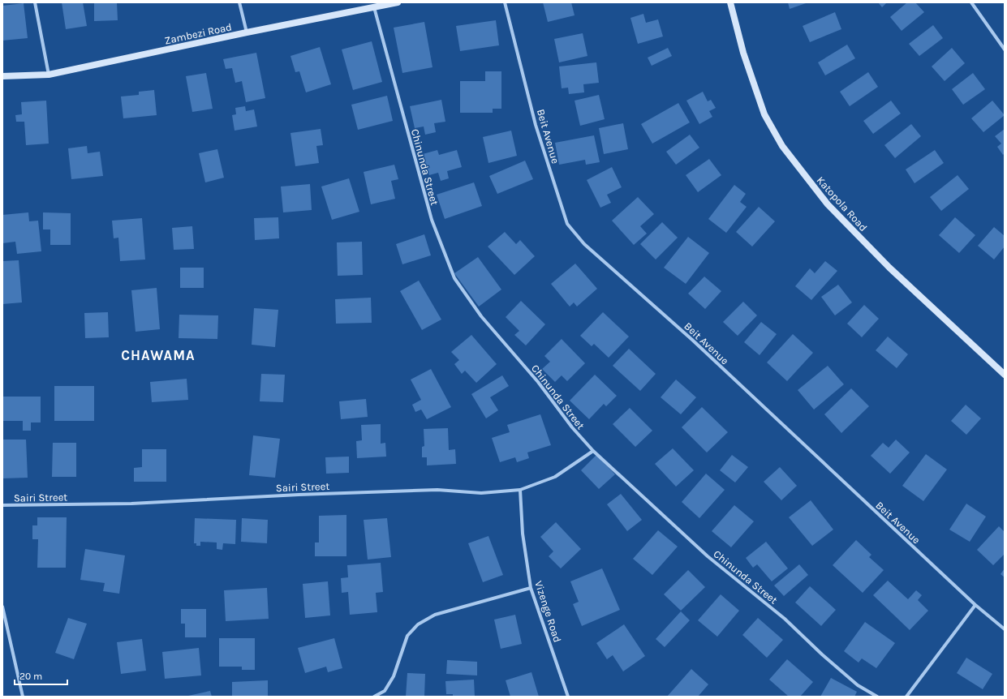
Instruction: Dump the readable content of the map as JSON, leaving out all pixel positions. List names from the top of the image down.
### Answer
{
  "streets": {
    "street": [
      "Zambezi Road",
      "Beit Avenue",
      "Chinunda Street",
      "Katopola Road",
      "Sairi Street",
      "Vizenge Road"
    ]
  },
  "crossings": [
    ["Zambezi Road", "Chinunda Street"],
    ["Chinunda Street", "Sairi Street"],
    ["Sairi Street", "Vizenge Road"]
  ],
  "districts": ["CHAWAMA"],
  "scale_bar": "20 m"
}
